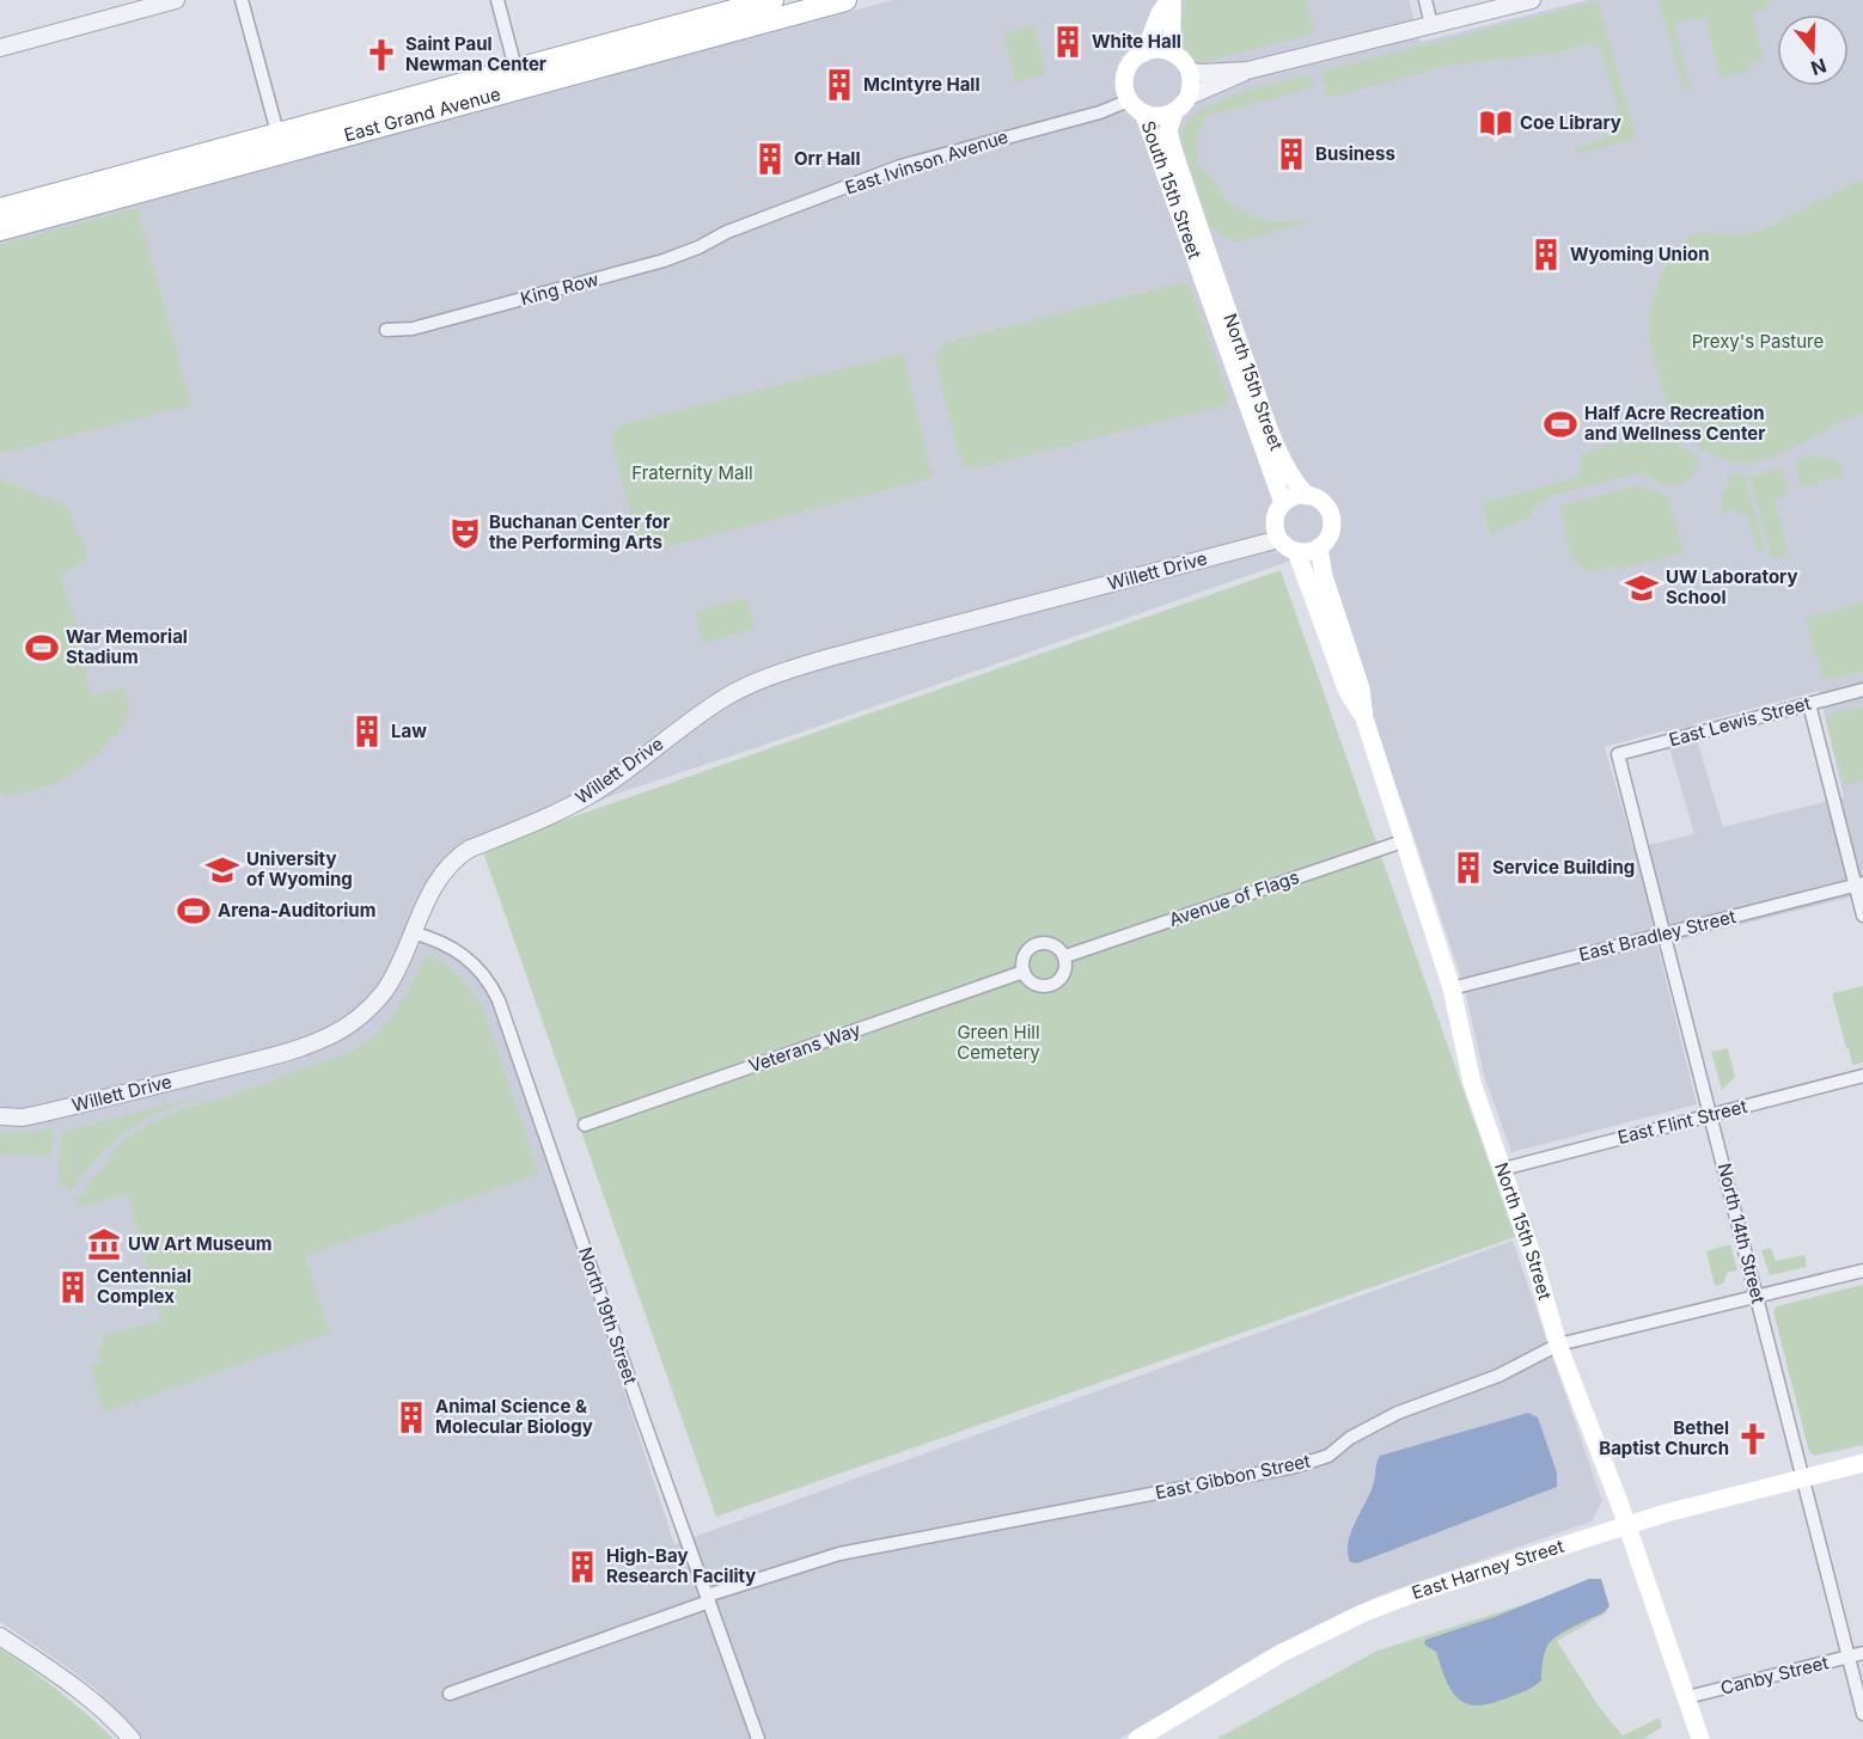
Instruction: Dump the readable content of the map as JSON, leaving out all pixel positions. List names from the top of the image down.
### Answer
{
  "streets": {
    "main road": [
      "East Grand Avenue",
      "South 15th Street",
      "North 15th Street",
      "East Harney Street"
    ],
    "street": [
      "East Ivinson Avenue",
      "King Row",
      "Willett Drive",
      "East Lewis Street",
      "Avenue of Flags",
      "East Bradley Street",
      "Veterans Way",
      "East Flint Street",
      "North 14th Street",
      "North 19th Street",
      "East Gibbon Street",
      "Canby Street"
    ]
  },
  "crossings": [
    ["East Ivinson Avenue", "South 15th Street"],
    ["East Ivinson Avenue", "King Row"],
    ["South 15th Street", "North 15th Street"],
    ["North 15th Street", "Willett Drive"],
    ["North 15th Street", "Avenue of Flags"],
    ["North 15th Street", "East Bradley Street"],
    ["North 15th Street", "East Flint Street"],
    ["North 15th Street", "East Gibbon Street"],
    ["North 15th Street", "East Harney Street"],
    ["North 15th Street", "Canby Street"],
    ["Willett Drive", "North 19th Street"],
    ["East Lewis Street", "North 14th Street"],
    ["Avenue of Flags", "Veterans Way"],
    ["East Bradley Street", "North 14th Street"],
    ["East Flint Street", "North 14th Street"],
    ["North 14th Street", "East Gibbon Street"],
    ["North 14th Street", "East Harney Street"],
    ["North 14th Street", "Canby Street"],
    ["North 19th Street", "East Gibbon Street"]
  ],
  "parks": ["Prexy's Pasture", "Fraternity Mall", "Green Hill Cemetery"],
  "places": {
    "building": [
      "White Hall",
      "McIntyre Hall",
      "Business",
      "Orr Hall",
      "Wyoming Union",
      "Law",
      "Service Building",
      "Centennial Complex",
      "Animal Science & Molecular Biology",
      "High-Bay Research Facility"
    ],
    "church": ["Saint Paul Newman Center", "Bethel Baptist Church"],
    "library": ["Coe Library"],
    "sports": ["Half Acre Recreation and Wellness Center", "War Memorial Stadium", "Arena-Auditorium"],
    "theatre": ["Buchanan Center for the Performing Arts"],
    "school or university": ["UW Laboratory School", "University of Wyoming"],
    "museum": ["UW Art Museum"]
  },
  "north": "bottom"
}
